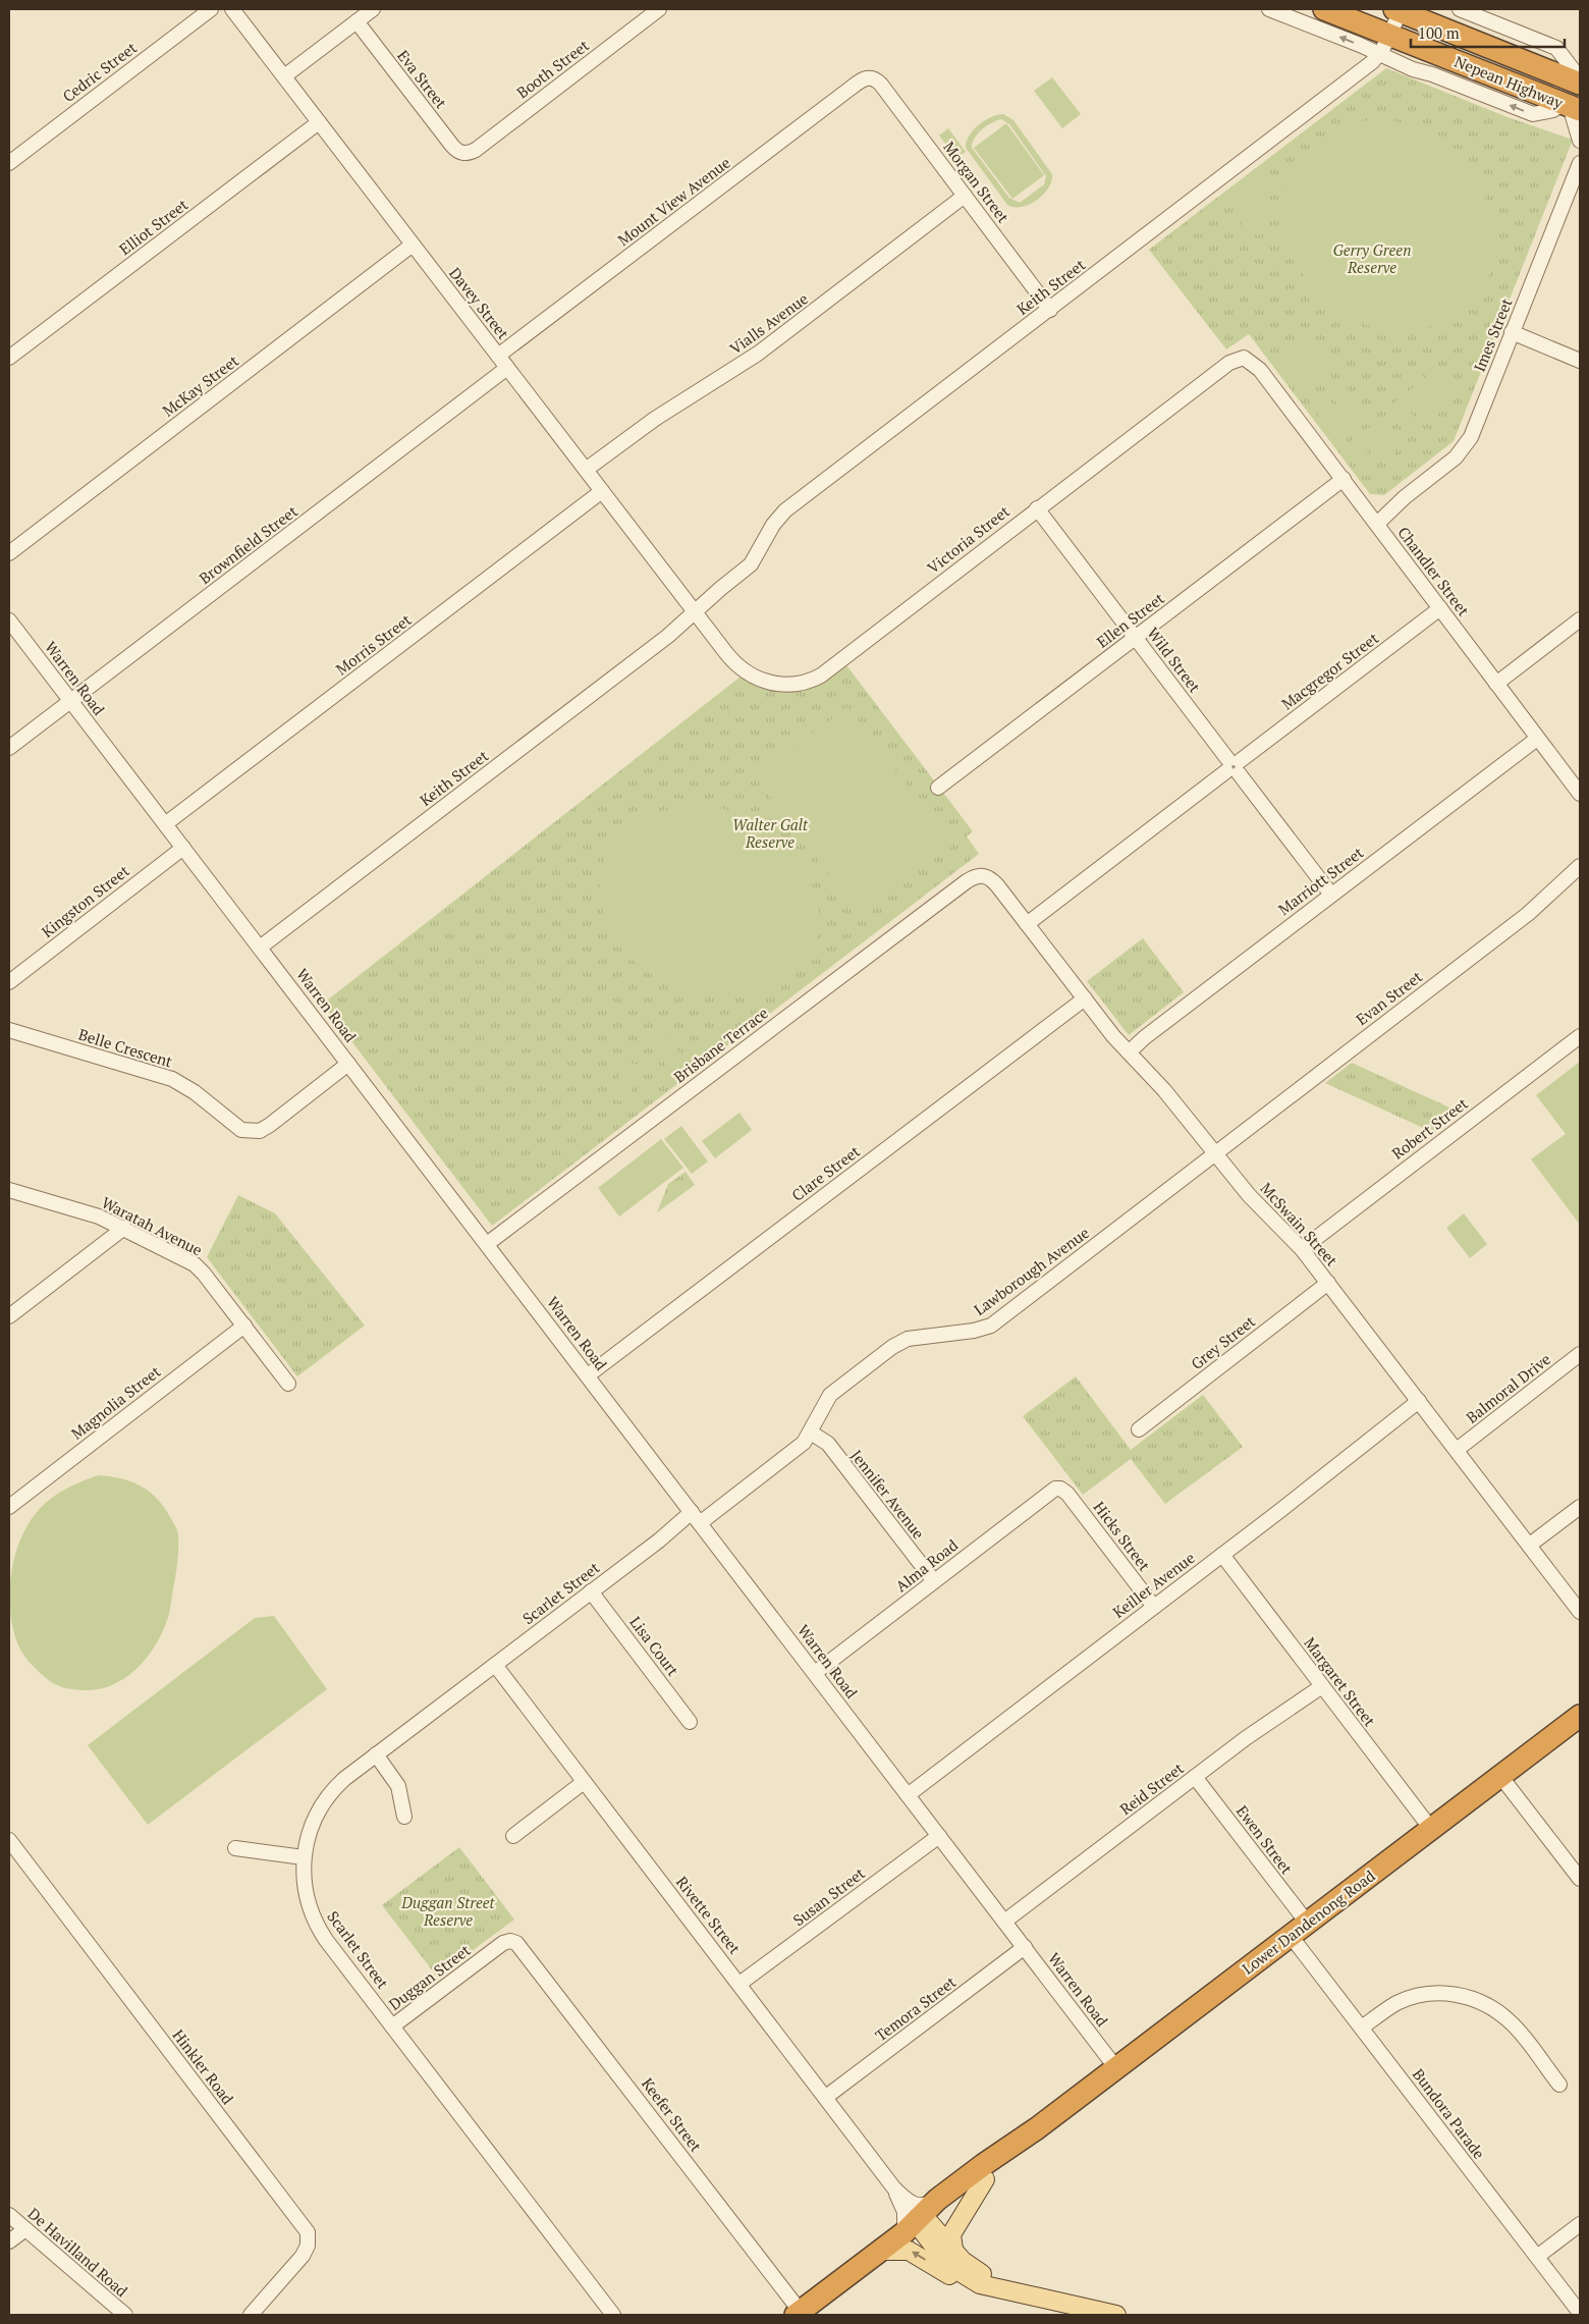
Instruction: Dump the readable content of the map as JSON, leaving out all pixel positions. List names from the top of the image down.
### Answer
{
  "streets": {
    "highway": ["Nepean Highway", "Lower Dandenong Road"],
    "street": [
      "Booth Street",
      "Cedric Street",
      "Eva Street",
      "Morgan Street",
      "Mount View Avenue",
      "Elliot Street",
      "Keith Street",
      "Davey Street",
      "Vialls Avenue",
      "Imes Street",
      "McKay Street",
      "Victoria Street",
      "Brownfield Street",
      "Chandler Street",
      "Ellen Street",
      "Morris Street",
      "Wild Street",
      "Macgregor Street",
      "Warren Road",
      "Marriott Street",
      "Kingston Street",
      "Evan Street",
      "Brisbane Terrace",
      "Belle Crescent",
      "Robert Street",
      "Clare Street",
      "McSwain Street",
      "Waratah Avenue",
      "Lawborough Avenue",
      "Grey Street",
      "Balmoral Drive",
      "Magnolia Street",
      "Jennifer Avenue",
      "Hicks Street",
      "Alma Road",
      "Keiller Avenue",
      "Scarlet Street",
      "Lisa Court",
      "Margaret Street",
      "Reid Street",
      "Ewen Street",
      "Susan Street",
      "Rivette Street",
      "Duggan Street",
      "Temora Street",
      "Hinkler Road",
      "Bundora Parade",
      "Keefer Street",
      "De Havilland Road"
    ]
  },
  "crossings": [
    ["Booth Street", "Eva Street"],
    ["Nepean Highway", "Keith Street"],
    ["Morgan Street", "Mount View Avenue"],
    ["Morgan Street", "Keith Street"],
    ["Morgan Street", "Vialls Avenue"],
    ["Mount View Avenue", "Davey Street"],
    ["Elliot Street", "Davey Street"],
    ["Keith Street", "Davey Street"],
    ["Keith Street", "Victoria Street"],
    ["Keith Street", "Warren Road"],
    ["Davey Street", "Vialls Avenue"],
    ["Davey Street", "McKay Street"],
    ["Davey Street", "Victoria Street"],
    ["Davey Street", "Brownfield Street"],
    ["Davey Street", "Morris Street"],
    ["Imes Street", "Chandler Street"],
    ["Victoria Street", "Chandler Street"],
    ["Victoria Street", "Wild Street"],
    ["Brownfield Street", "Warren Road"],
    ["Chandler Street", "Ellen Street"],
    ["Chandler Street", "Macgregor Street"],
    ["Chandler Street", "Marriott Street"],
    ["Ellen Street", "Wild Street"],
    ["Morris Street", "Warren Road"],
    ["Wild Street", "Macgregor Street"],
    ["Wild Street", "Marriott Street"],
    ["Macgregor Street", "McSwain Street"],
    ["Warren Road", "Kingston Street"],
    ["Warren Road", "Brisbane Terrace"],
    ["Warren Road", "Belle Crescent"],
    ["Warren Road", "Clare Street"],
    ["Warren Road", "Lawborough Avenue"],
    ["Warren Road", "Alma Road"],
    ["Warren Road", "Keiller Avenue"],
    ["Warren Road", "Scarlet Street"],
    ["Warren Road", "Reid Street"],
    ["Warren Road", "Susan Street"],
    ["Warren Road", "Lower Dandenong Road"],
    ["Warren Road", "Temora Street"],
    ["Marriott Street", "McSwain Street"],
    ["Evan Street", "McSwain Street"],
    ["Evan Street", "Lawborough Avenue"],
    ["Brisbane Terrace", "McSwain Street"],
    ["Robert Street", "McSwain Street"],
    ["Clare Street", "McSwain Street"],
    ["McSwain Street", "Lawborough Avenue"],
    ["McSwain Street", "Grey Street"],
    ["McSwain Street", "Balmoral Drive"],
    ["McSwain Street", "Keiller Avenue"],
    ["Waratah Avenue", "Magnolia Street"],
    ["Lawborough Avenue", "Jennifer Avenue"],
    ["Lawborough Avenue", "Scarlet Street"],
    ["Jennifer Avenue", "Alma Road"],
    ["Hicks Street", "Alma Road"],
    ["Hicks Street", "Keiller Avenue"],
    ["Keiller Avenue", "Margaret Street"],
    ["Scarlet Street", "Lisa Court"],
    ["Scarlet Street", "Rivette Street"],
    ["Scarlet Street", "Duggan Street"],
    ["Margaret Street", "Reid Street"],
    ["Margaret Street", "Lower Dandenong Road"],
    ["Reid Street", "Ewen Street"],
    ["Ewen Street", "Lower Dandenong Road"],
    ["Ewen Street", "Bundora Parade"],
    ["Susan Street", "Rivette Street"],
    ["Rivette Street", "Lower Dandenong Road"],
    ["Rivette Street", "Temora Street"],
    ["Lower Dandenong Road", "Bundora Parade"],
    ["Lower Dandenong Road", "Keefer Street"],
    ["Duggan Street", "Keefer Street"]
  ],
  "parks": ["Gerry Green Reserve", "Walter Galt Reserve", "Duggan Street Reserve"],
  "scale_bar": "100 m"
}
